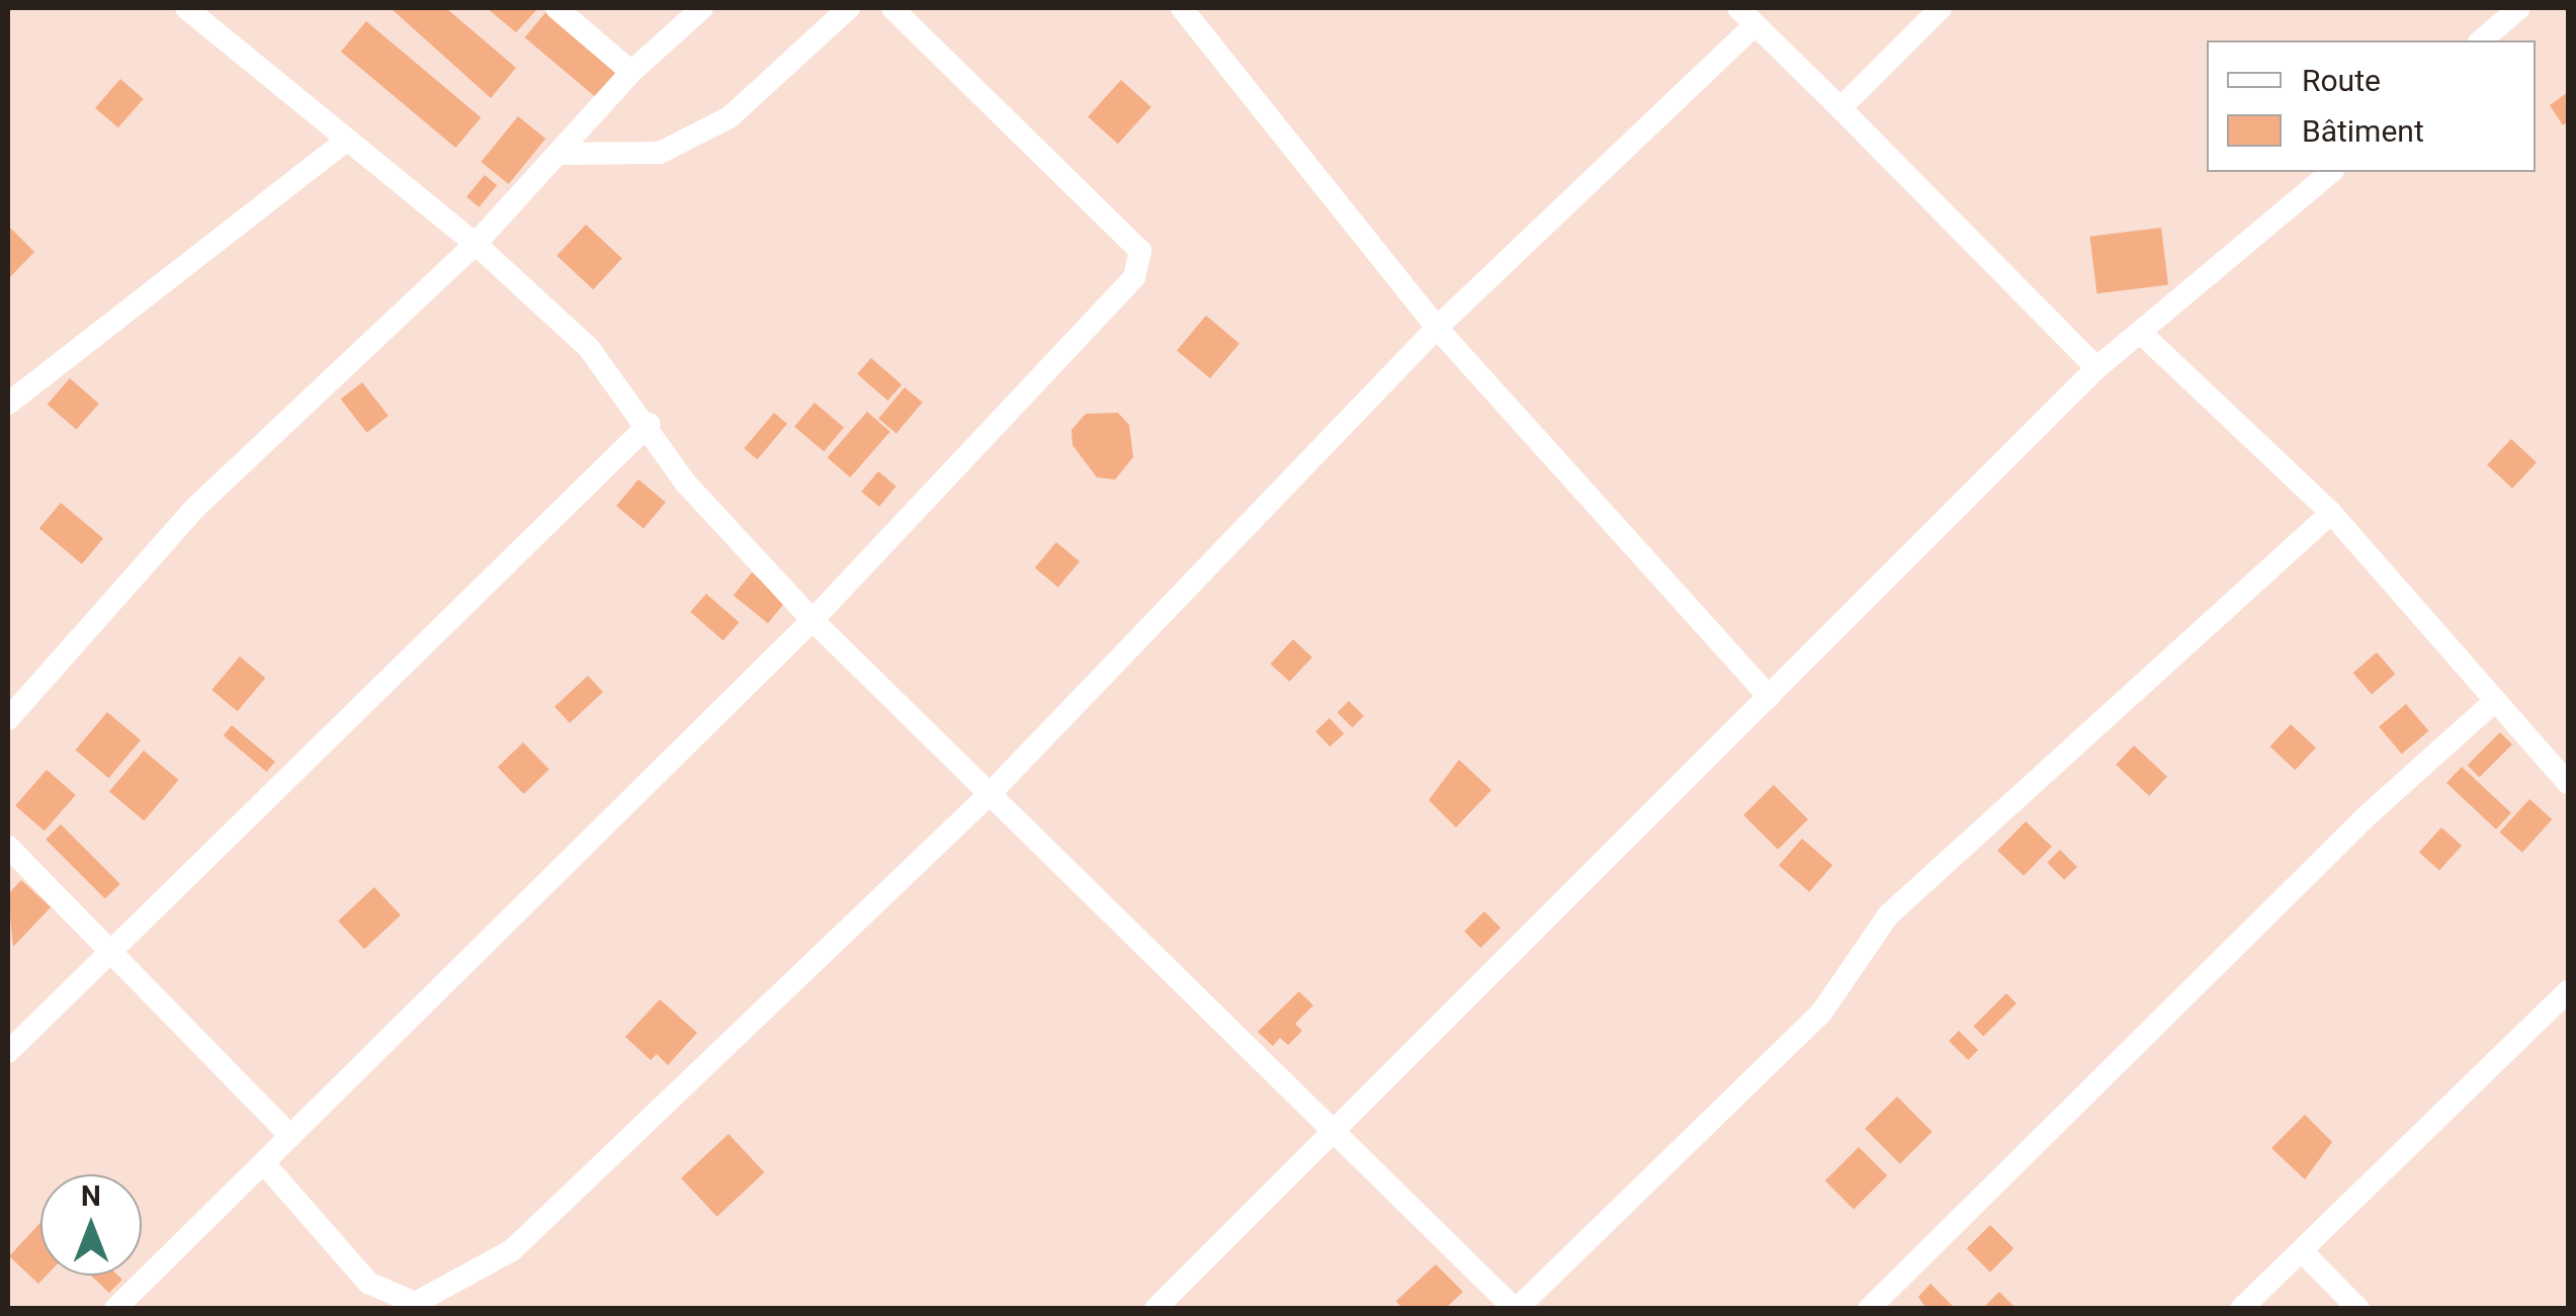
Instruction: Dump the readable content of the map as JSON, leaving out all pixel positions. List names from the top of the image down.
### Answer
{
  "legend": ["Route", "Bâtiment"],
  "north": "top"
}
